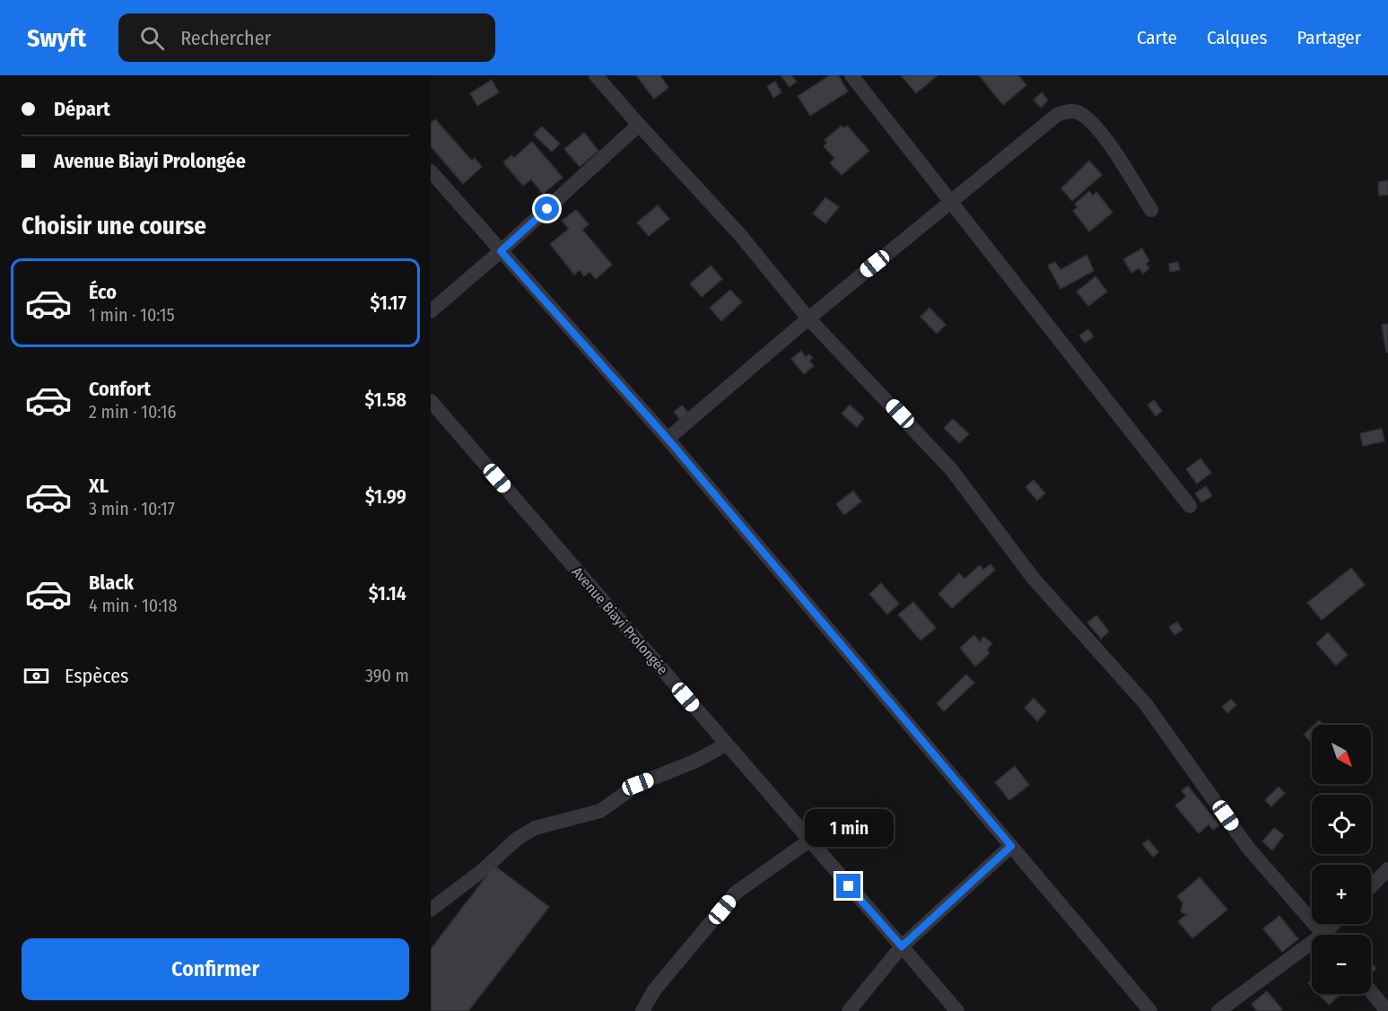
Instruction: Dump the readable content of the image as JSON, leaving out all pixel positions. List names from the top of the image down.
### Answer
{
  "streets": {
    "street": ["Avenue Biayi Prolongée"]
  },
  "north": "bottom right",
  "page": {
    "header": "Swyft",
    "search": "Rechercher",
    "nav": ["Carte", "Calques", "Partager"],
    "banner": ["Départ", "Avenue Biayi Prolongée"],
    "heading": "Choisir une course",
    "list": [
      {
        "name": "Éco",
        "note": "1 min · 10:15",
        "value": "$1.17"
      },
      {
        "name": "Confort",
        "note": "2 min · 10:16",
        "value": "$1.58"
      },
      {
        "name": "XL",
        "note": "3 min · 10:17",
        "value": "$1.99"
      },
      {
        "name": "Black",
        "note": "4 min · 10:18",
        "value": "$1.14"
      }
    ],
    "pay": ["Espèces", "390 m"],
    "map_buttons": ["+", "−"],
    "bubble": "1 min",
    "buttons": "Confirmer"
  }
}
